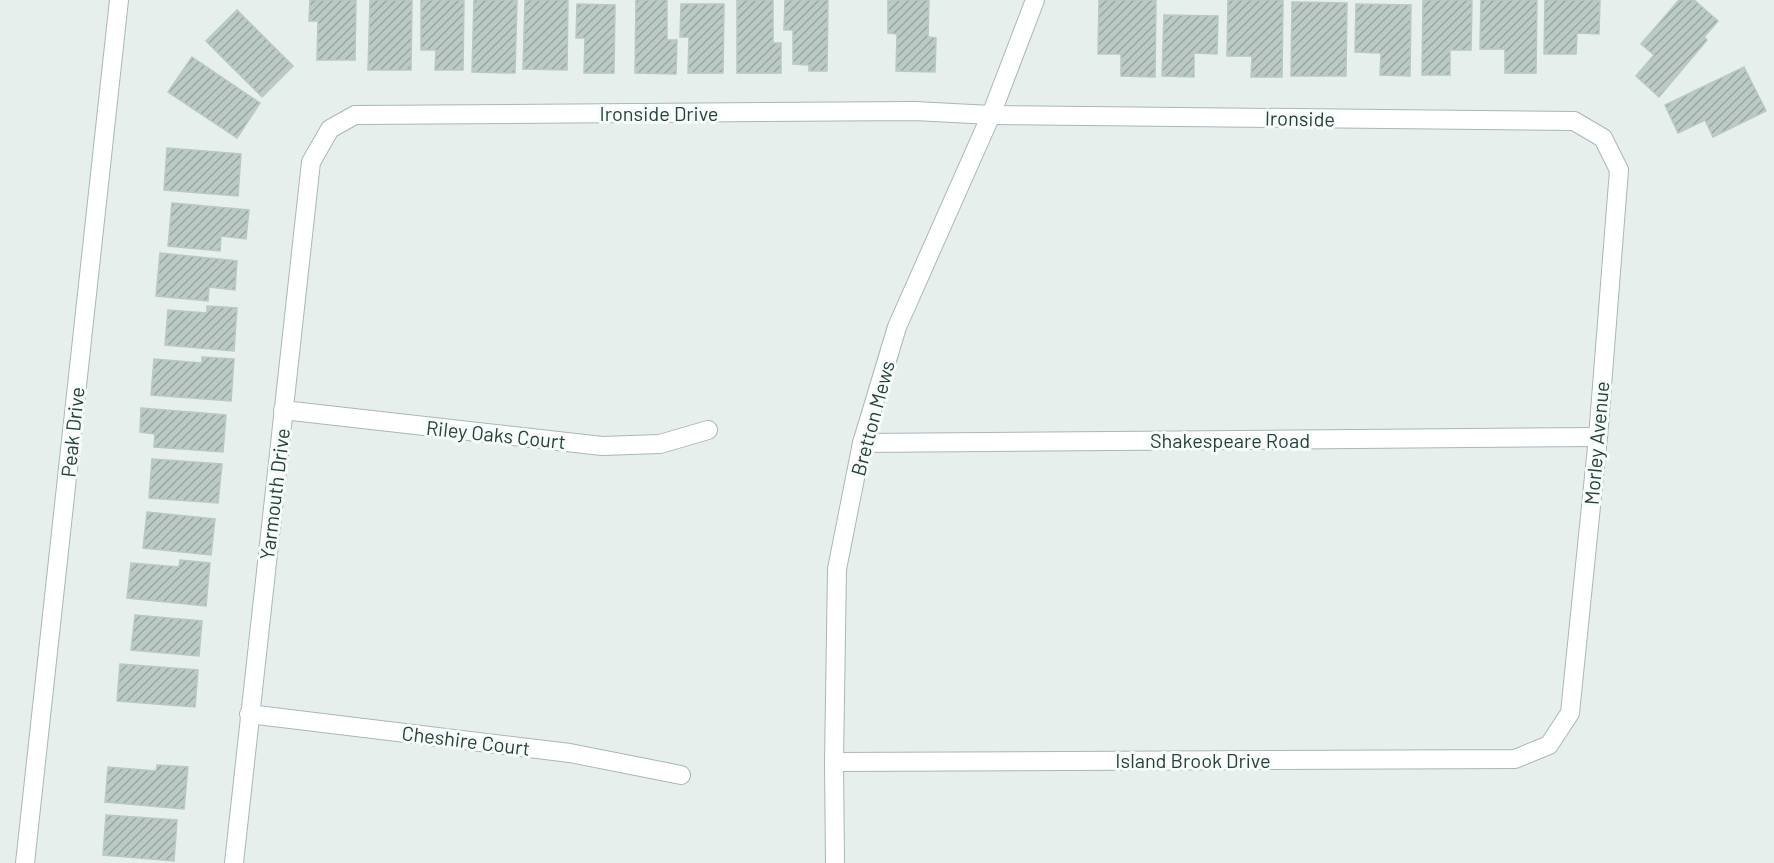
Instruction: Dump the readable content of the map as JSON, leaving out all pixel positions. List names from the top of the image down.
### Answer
{
  "streets": {
    "street": [
      "Ironside Drive",
      "Ironside",
      "Bretton Mews",
      "Peak Drive",
      "Riley Oaks Court",
      "Shakespeare Road",
      "Morley Avenue",
      "Yarmouth Drive",
      "Cheshire Court",
      "Island Brook Drive"
    ]
  },
  "crossings": [
    ["Ironside Drive", "Ironside"],
    ["Ironside Drive", "Bretton Mews"],
    ["Ironside Drive", "Yarmouth Drive"],
    ["Ironside", "Bretton Mews"],
    ["Ironside", "Morley Avenue"],
    ["Bretton Mews", "Shakespeare Road"],
    ["Bretton Mews", "Island Brook Drive"],
    ["Riley Oaks Court", "Yarmouth Drive"],
    ["Shakespeare Road", "Morley Avenue"],
    ["Morley Avenue", "Island Brook Drive"],
    ["Yarmouth Drive", "Cheshire Court"]
  ]
}
